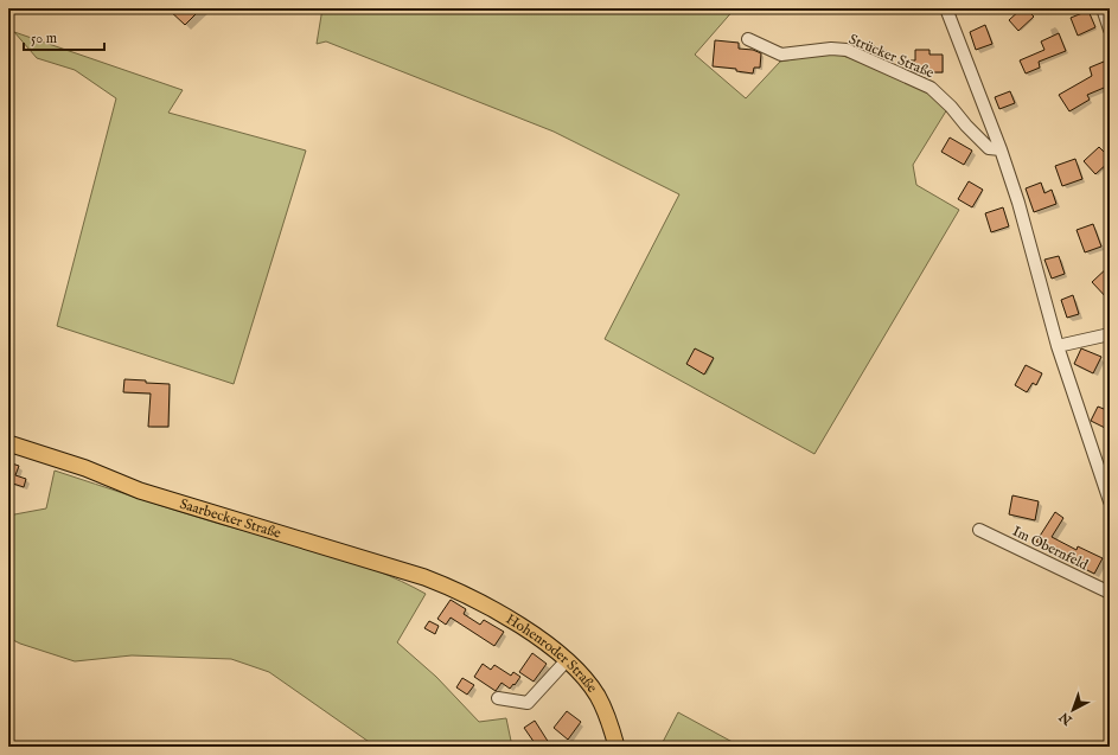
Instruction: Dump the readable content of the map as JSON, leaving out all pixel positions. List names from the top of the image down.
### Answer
{
  "streets": {
    "main road": ["Saarbecker Straße", "Hohenroder Straße"],
    "street": ["Strücker Straße", "Im Obernfeld"]
  },
  "crossings": [
    ["Saarbecker Straße", "Hohenroder Straße"]
  ],
  "scale_bar": "50 m",
  "north": "bottom left"
}
